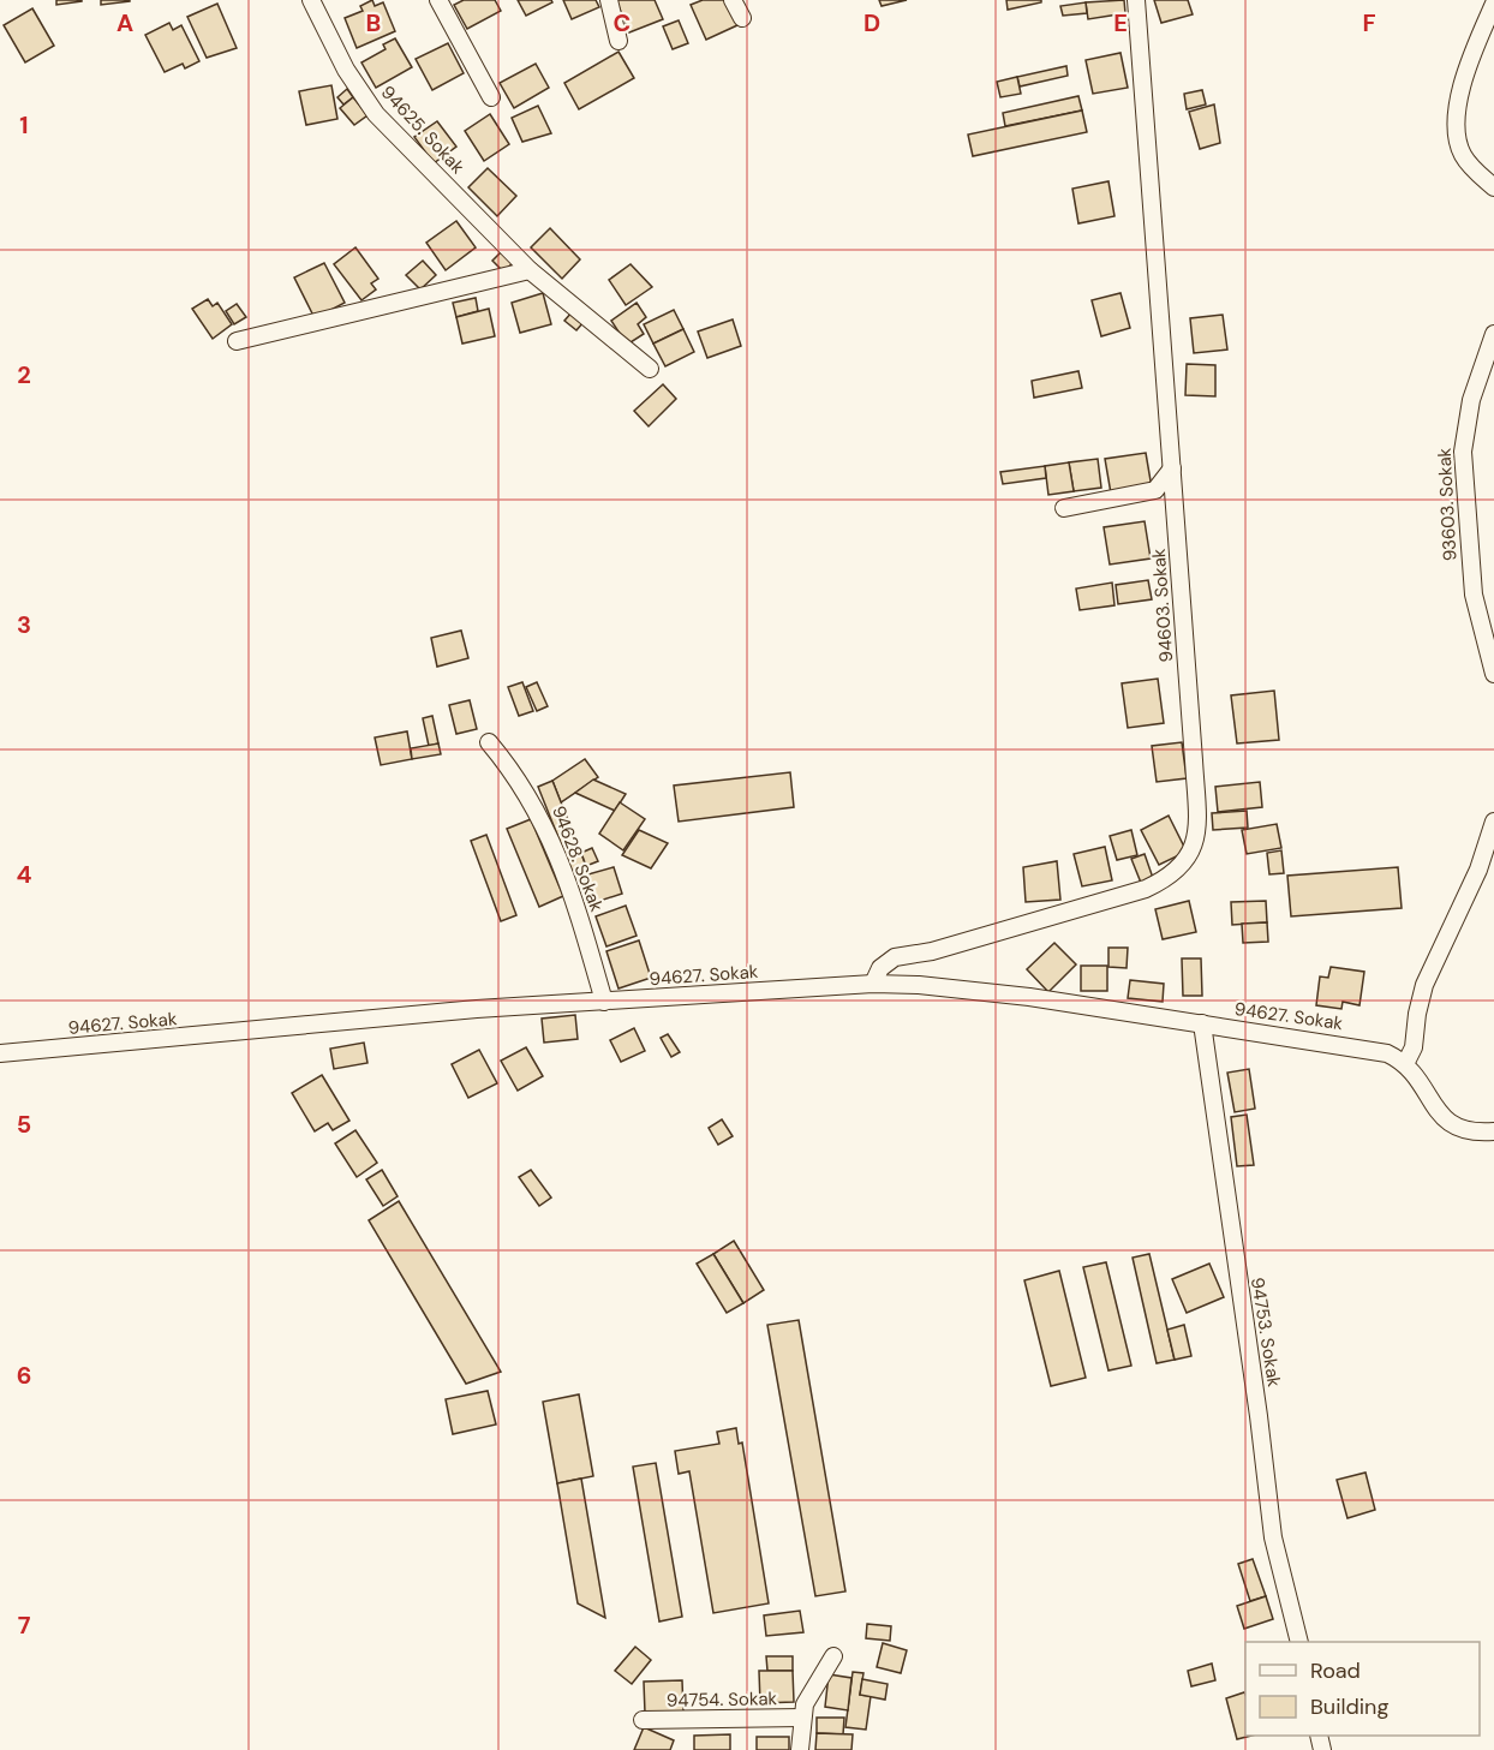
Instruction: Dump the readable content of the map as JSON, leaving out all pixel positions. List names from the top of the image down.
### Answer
{
  "streets": {
    "street": [
      "94625. Sokak",
      "93603. Sokak",
      "94603. Sokak",
      "94628. Sokak",
      "94627. Sokak",
      "94753. Sokak",
      "94754. Sokak"
    ]
  },
  "crossings": [
    ["94603. Sokak", "94627. Sokak"],
    ["94628. Sokak", "94627. Sokak"],
    ["94627. Sokak", "94753. Sokak"]
  ],
  "legend": ["Road", "Building"],
  "grid": {
    "columns": [
      "A",
      "B",
      "C",
      "D",
      "E",
      "F"
    ],
    "rows": [
      "1",
      "2",
      "3",
      "4",
      "5",
      "6",
      "7"
    ]
  }
}
